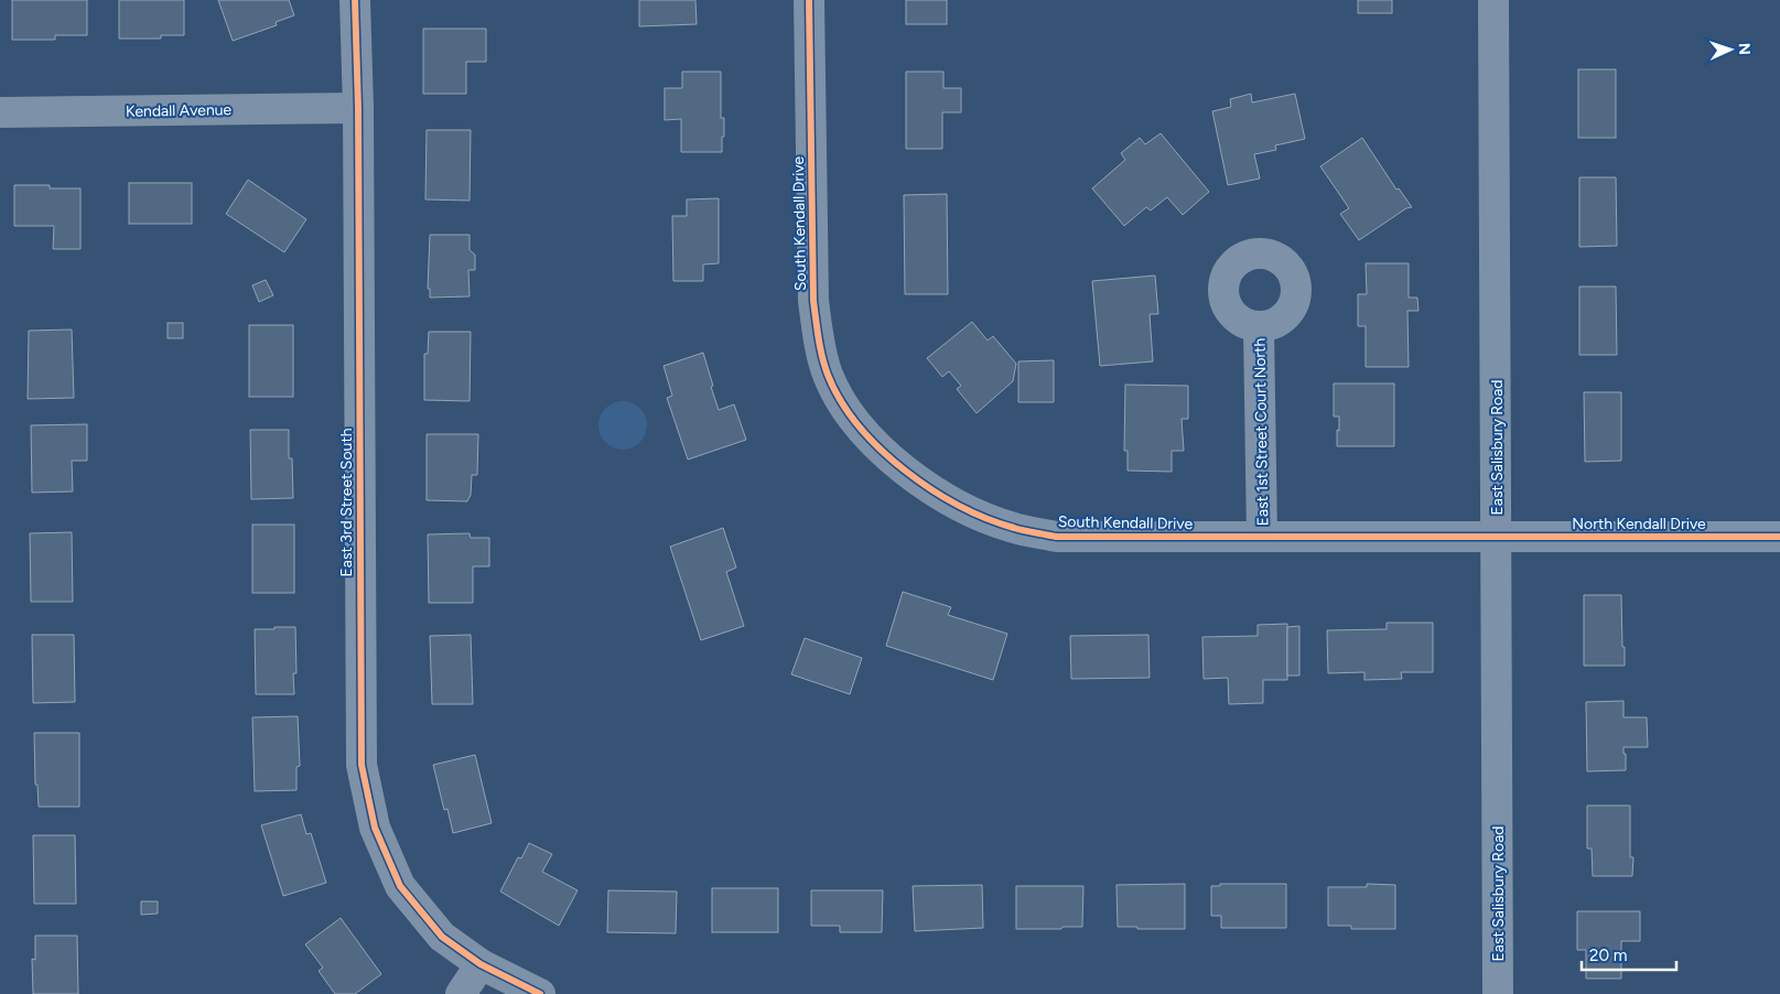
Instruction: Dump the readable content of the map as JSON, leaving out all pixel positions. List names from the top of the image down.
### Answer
{
  "streets": {
    "street": [
      "Kendall Avenue",
      "South Kendall Drive",
      "East 1st Street Court North",
      "East Salisbury Road",
      "East 3rd Street South",
      "North Kendall Drive"
    ]
  },
  "crossings": [
    ["Kendall Avenue", "East 3rd Street South"],
    ["South Kendall Drive", "East 1st Street Court North"],
    ["South Kendall Drive", "East Salisbury Road"],
    ["South Kendall Drive", "North Kendall Drive"],
    ["East Salisbury Road", "North Kendall Drive"]
  ],
  "scale_bar": "20 m",
  "north": "right"
}
